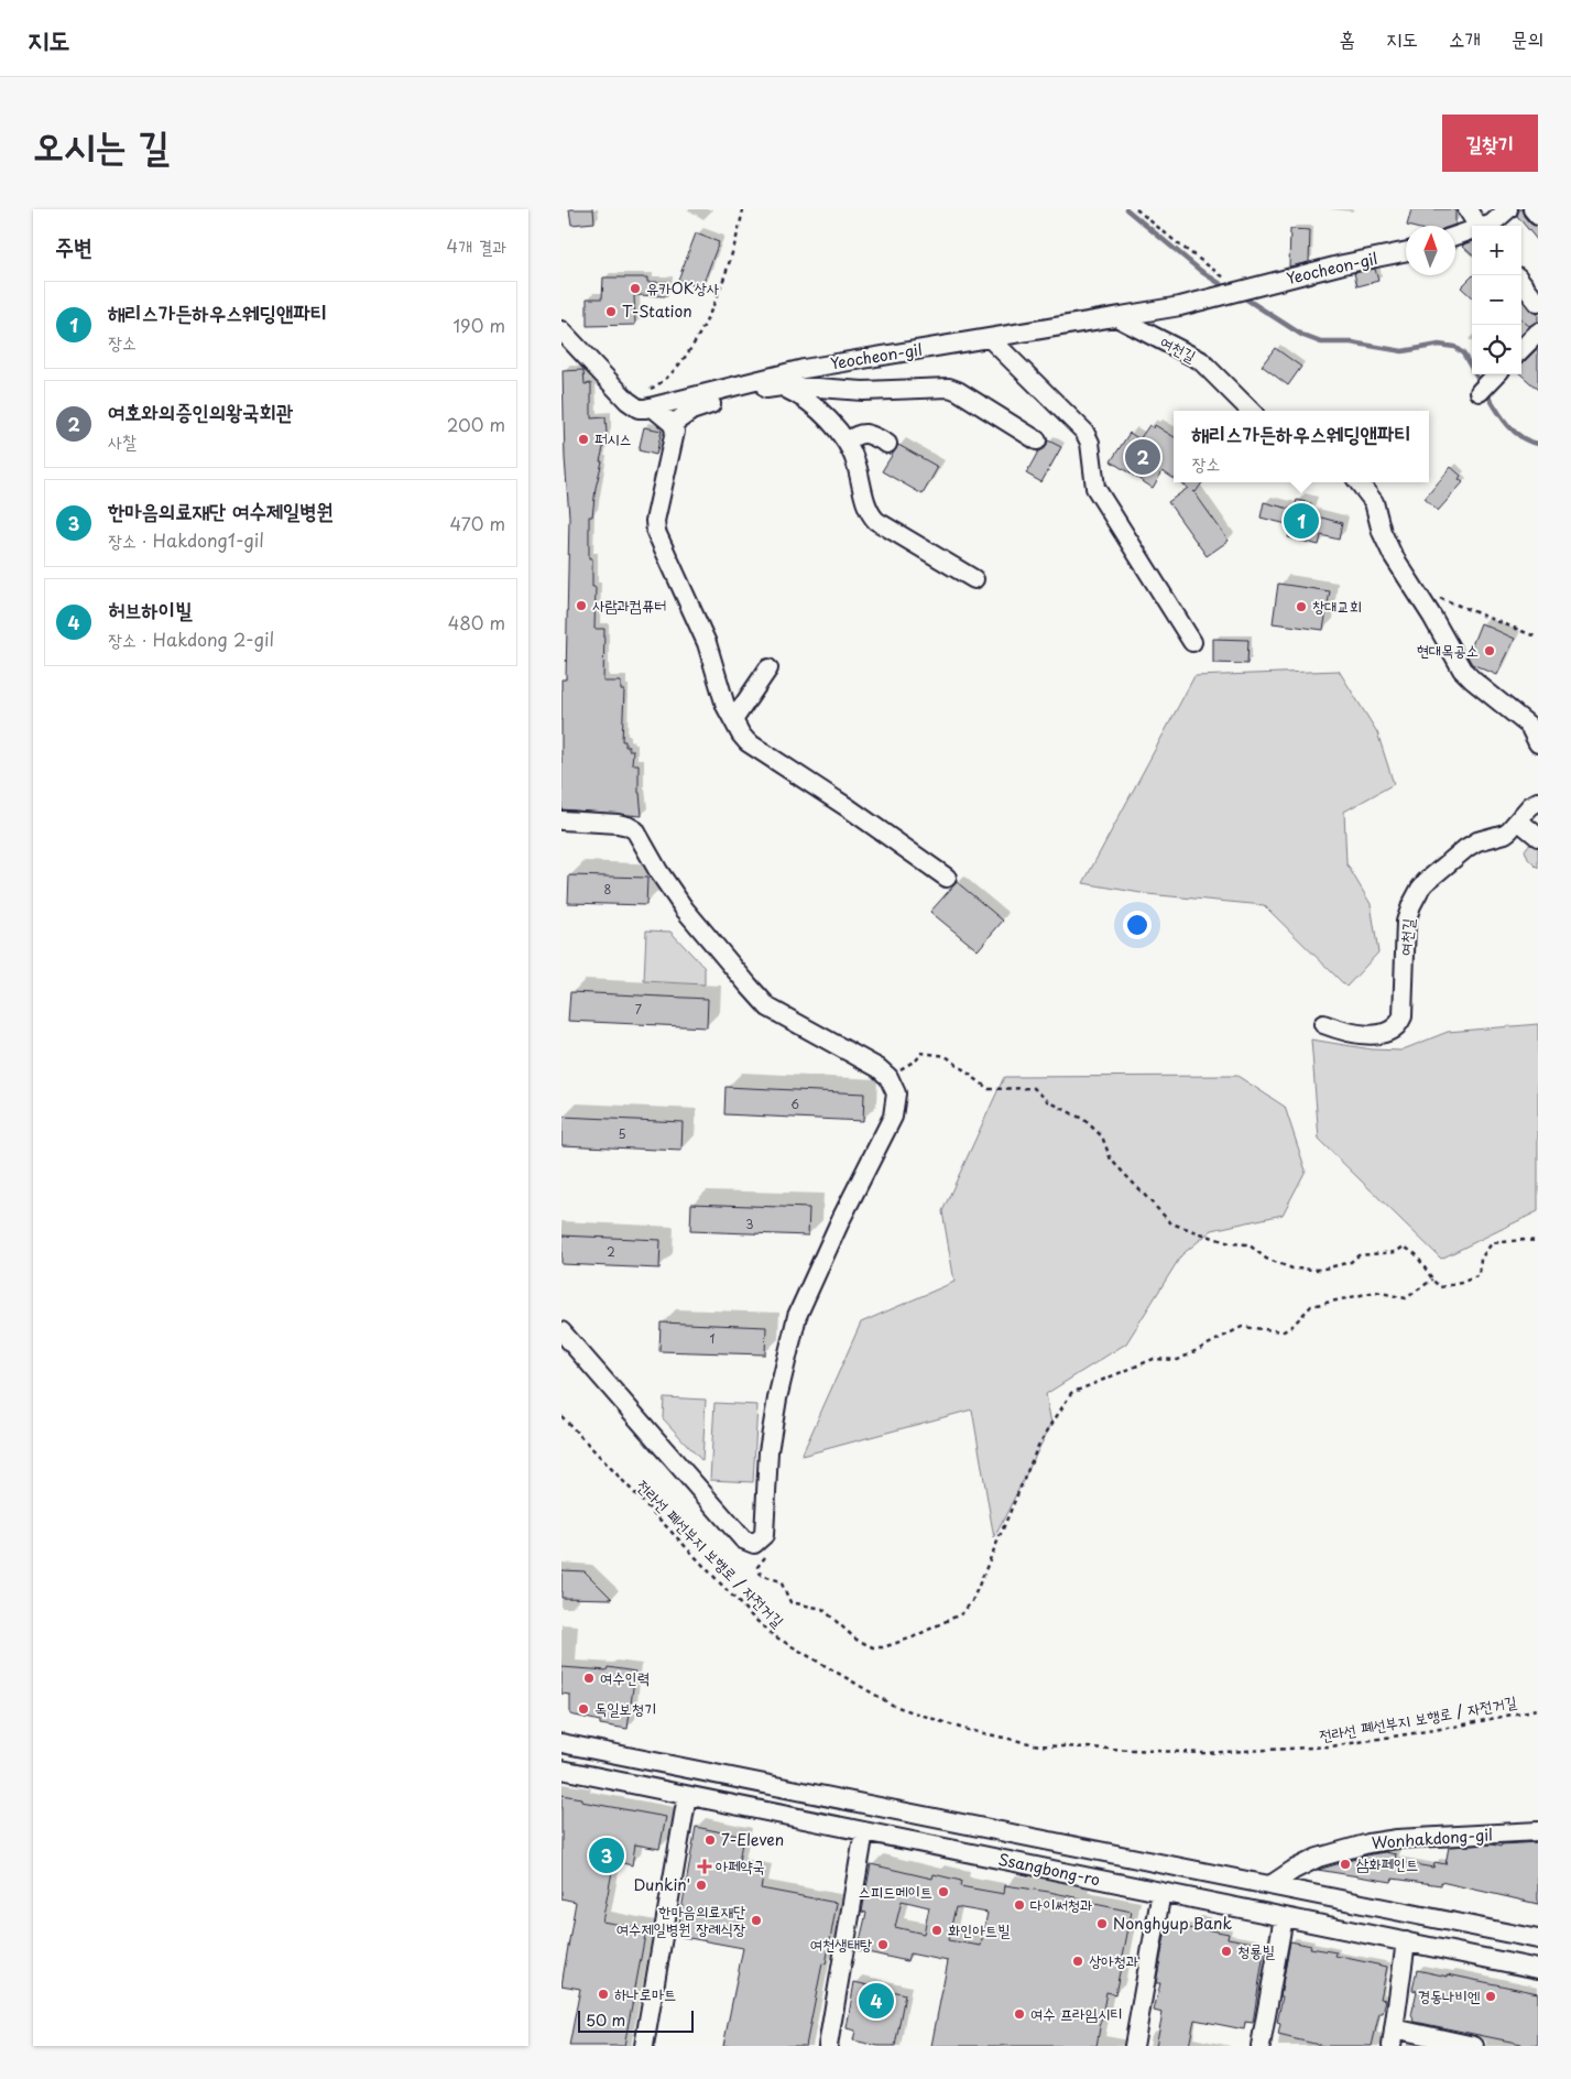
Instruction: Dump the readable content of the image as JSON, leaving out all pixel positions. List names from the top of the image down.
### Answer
{
  "streets": {
    "street": [
      "Yeocheon-gil",
      "여천길",
      "Wonhakdong-gil",
      "Ssangbong-ro"
    ],
    "path": ["전라선 폐선부지 보행로 / 자전거길"]
  },
  "crossings": [
    ["Yeocheon-gil", "여천길"],
    ["Wonhakdong-gil", "Ssangbong-ro"]
  ],
  "places": {
    "other": [
      "유카OK상사",
      "T-Station",
      "퍼시스",
      "사람과컴퓨터",
      "창대교회",
      "현대목공소",
      "여수인력",
      "독일보청기",
      "7-Eleven",
      "삼화페인트",
      "Dunkin'",
      "스피드메이트",
      "다이써청과",
      "한마음의료재단 여수제일병원 장례식장",
      "Nonghyup Bank",
      "화인아트빌",
      "여천생태탕",
      "청룡빌",
      "상아청과",
      "하나로마트",
      "경동나비엔",
      "여수 프라임시티"
    ],
    "health": ["아페약국"]
  },
  "house_numbers": [
    "8",
    "7",
    "6",
    "5",
    "3",
    "2",
    "1"
  ],
  "scale_bar": "50 m",
  "north": "top",
  "page": {
    "header": "지도",
    "nav": [
      "홈",
      "지도",
      "소개",
      "문의"
    ],
    "title": "오시는 길",
    "buttons": "길찾기",
    "heading": ["주변", "4개 결과"],
    "map_buttons": ["+", "−"],
    "list": [
      {
        "mark": "1",
        "name": "해리스가든하우스웨딩앤파티",
        "note": "장소",
        "value": "190 m"
      },
      {
        "mark": "2",
        "name": "여호와의증인의왕국회관",
        "note": "사찰",
        "value": "200 m"
      },
      {
        "mark": "3",
        "name": "한마음의료재단 여수제일병원",
        "note": "장소 · Hakdong1-gil",
        "value": "470 m"
      },
      {
        "mark": "4",
        "name": "허브하이빌",
        "note": "장소 · Hakdong 2-gil",
        "value": "480 m"
      }
    ],
    "popup": ["해리스가든하우스웨딩앤파티", "장소"],
    "pins": [
      "2",
      "1",
      "3",
      "4"
    ],
    "scale": "50 m"
  }
}
